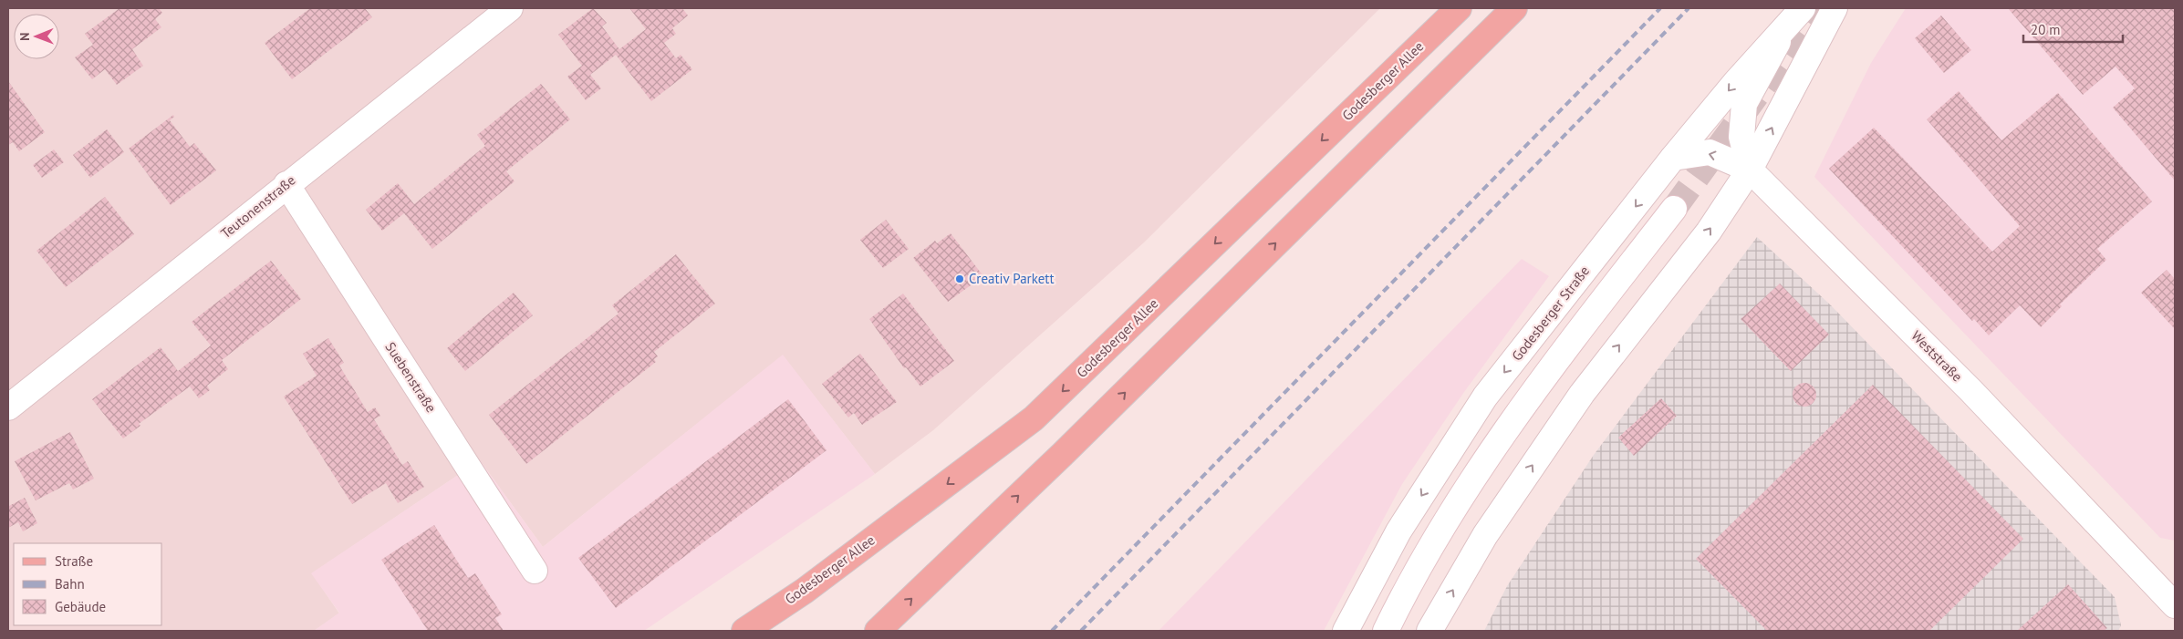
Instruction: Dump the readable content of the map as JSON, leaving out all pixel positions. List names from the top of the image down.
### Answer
{
  "streets": {
    "main road": ["Godesberger Allee"],
    "street": [
      "Teutonenstraße",
      "Godesberger Straße",
      "Weststraße",
      "Suebenstraße"
    ]
  },
  "crossings": [
    ["Teutonenstraße", "Suebenstraße"],
    ["Godesberger Straße", "Weststraße"]
  ],
  "places": ["Creativ Parkett"],
  "legend": ["Straße", "Bahn", "Gebäude"],
  "scale_bar": "20 m",
  "north": "left"
}
